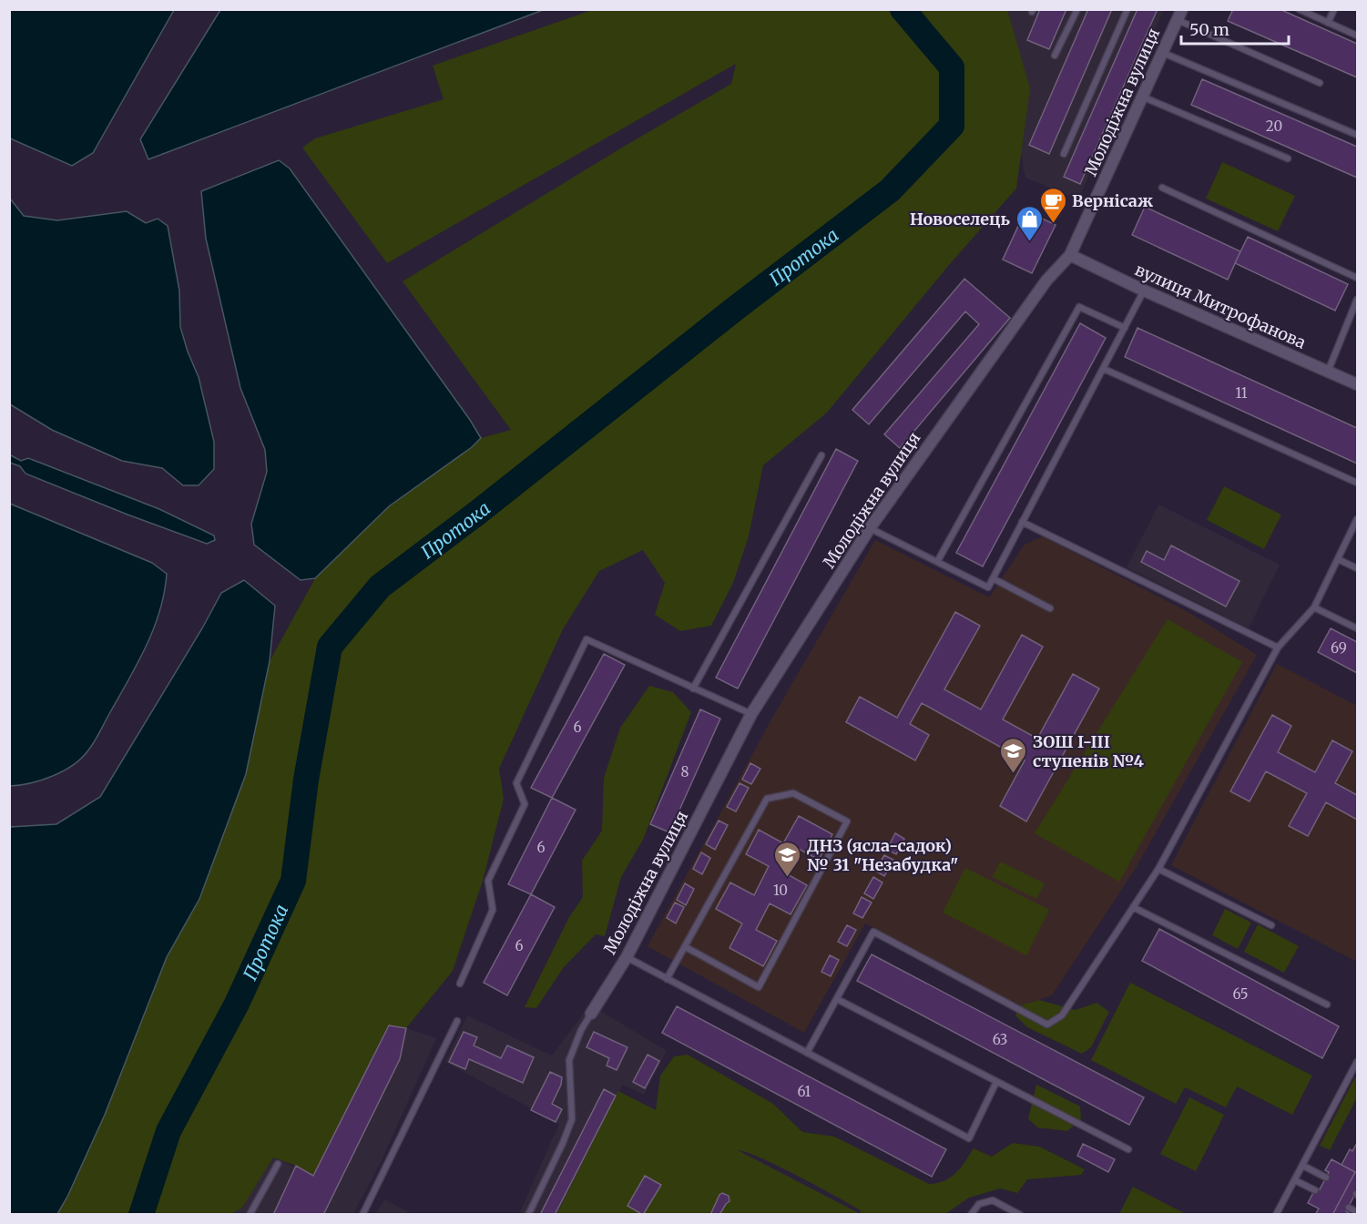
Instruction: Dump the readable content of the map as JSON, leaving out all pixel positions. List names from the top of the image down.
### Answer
{
  "streets": {
    "street": ["Молодіжна вулиця", "вулиця Митрофанова"]
  },
  "crossings": [
    ["Молодіжна вулиця", "вулиця Митрофанова"]
  ],
  "water": ["Протока"],
  "places": {
    "cafe": ["Вернісаж"],
    "shop": ["Новоселець"],
    "school or university": ["ЗОШ І-ІІІ ступенів №4", "ДНЗ (ясла-садок) № 31 \"Незабудка\""]
  },
  "house_numbers": [
    "20",
    "11",
    "69",
    "6",
    "8",
    "6",
    "10",
    "6",
    "65",
    "63",
    "61"
  ],
  "scale_bar": "50 m"
}
